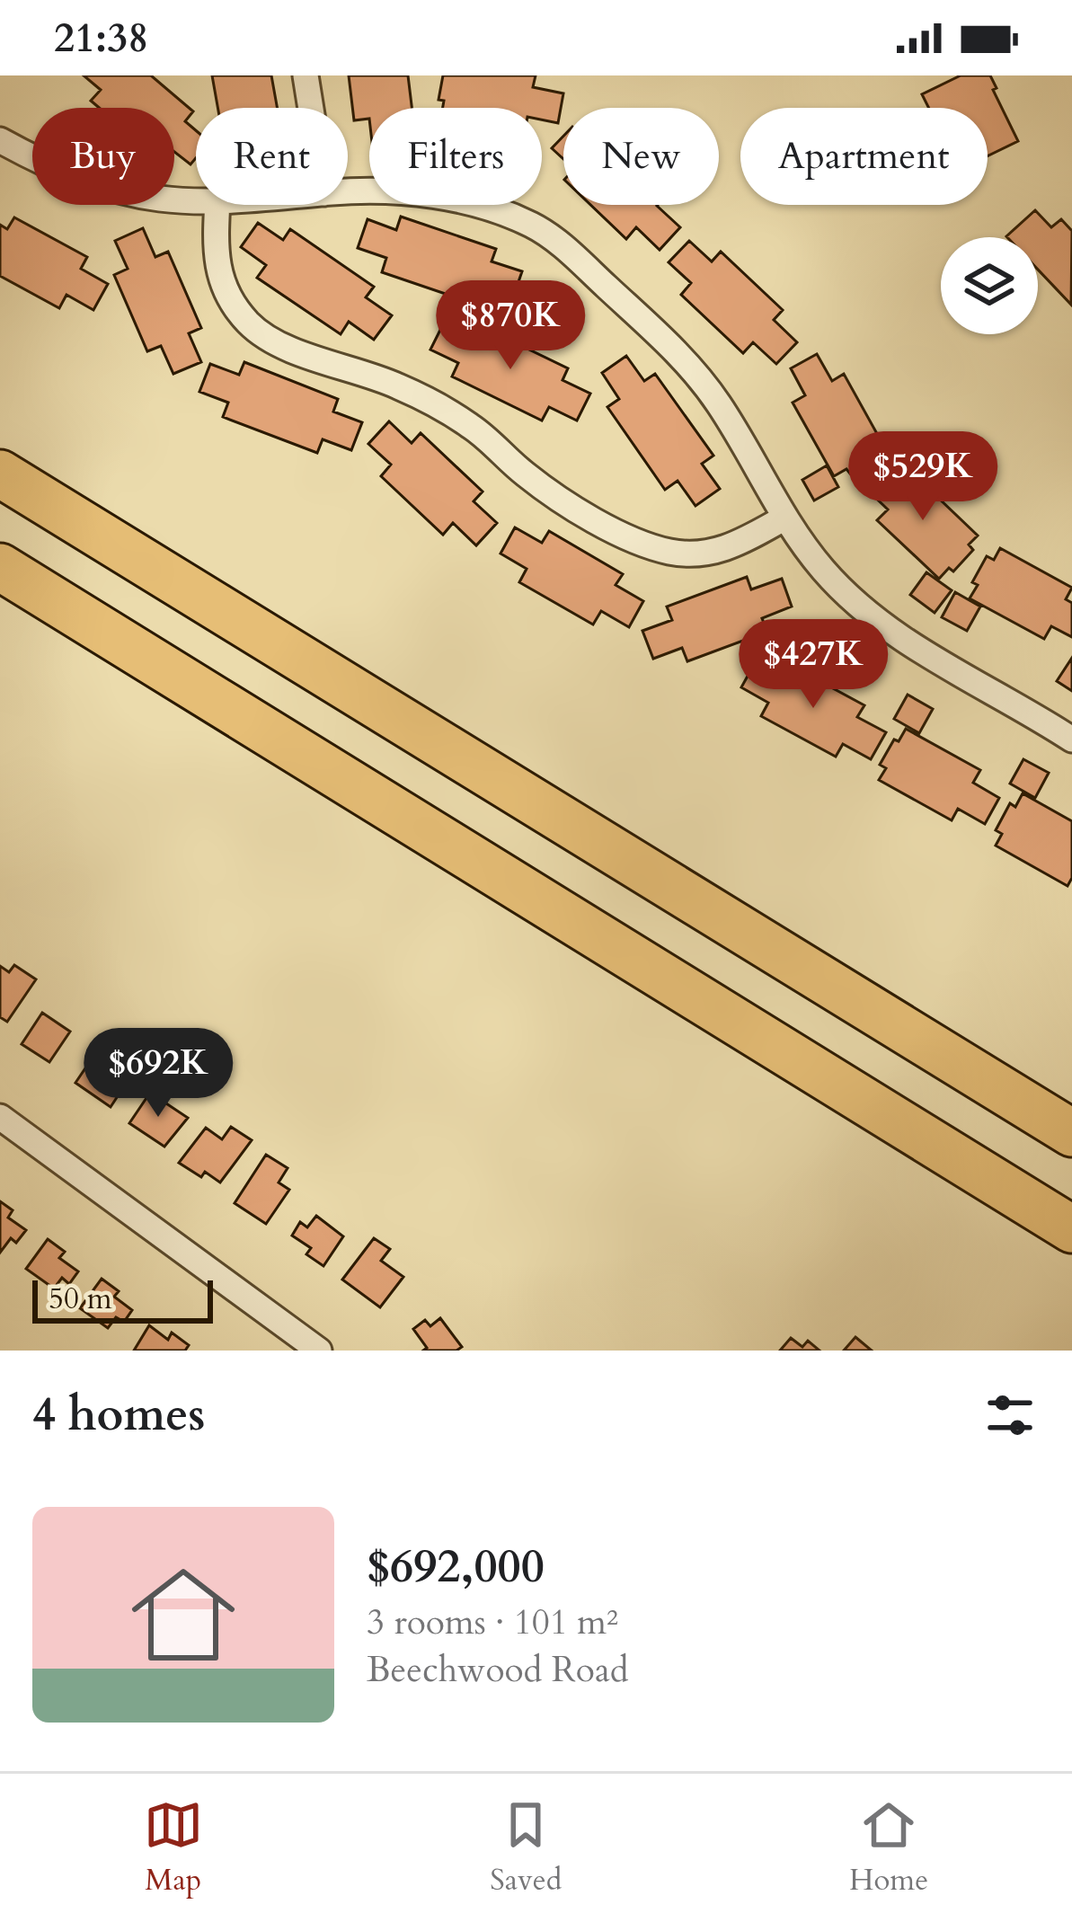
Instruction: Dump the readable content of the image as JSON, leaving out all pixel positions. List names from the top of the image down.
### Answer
{
  "scale_bar": "50 m",
  "page": {
    "status": "21:38",
    "chip": [
      "Buy",
      "Rent",
      "Filters",
      "New",
      "Apartment"
    ],
    "price": [
      "$870K",
      "$529K",
      "$427K",
      "$692K"
    ],
    "scale": "50 m",
    "heading": "4 homes",
    "list": [
      {
        "name": "$692,000",
        "note": "3 rooms · 101 m² · Beechwood Road"
      }
    ],
    "tabs": ["Map", "Saved", "Home"]
  }
}
